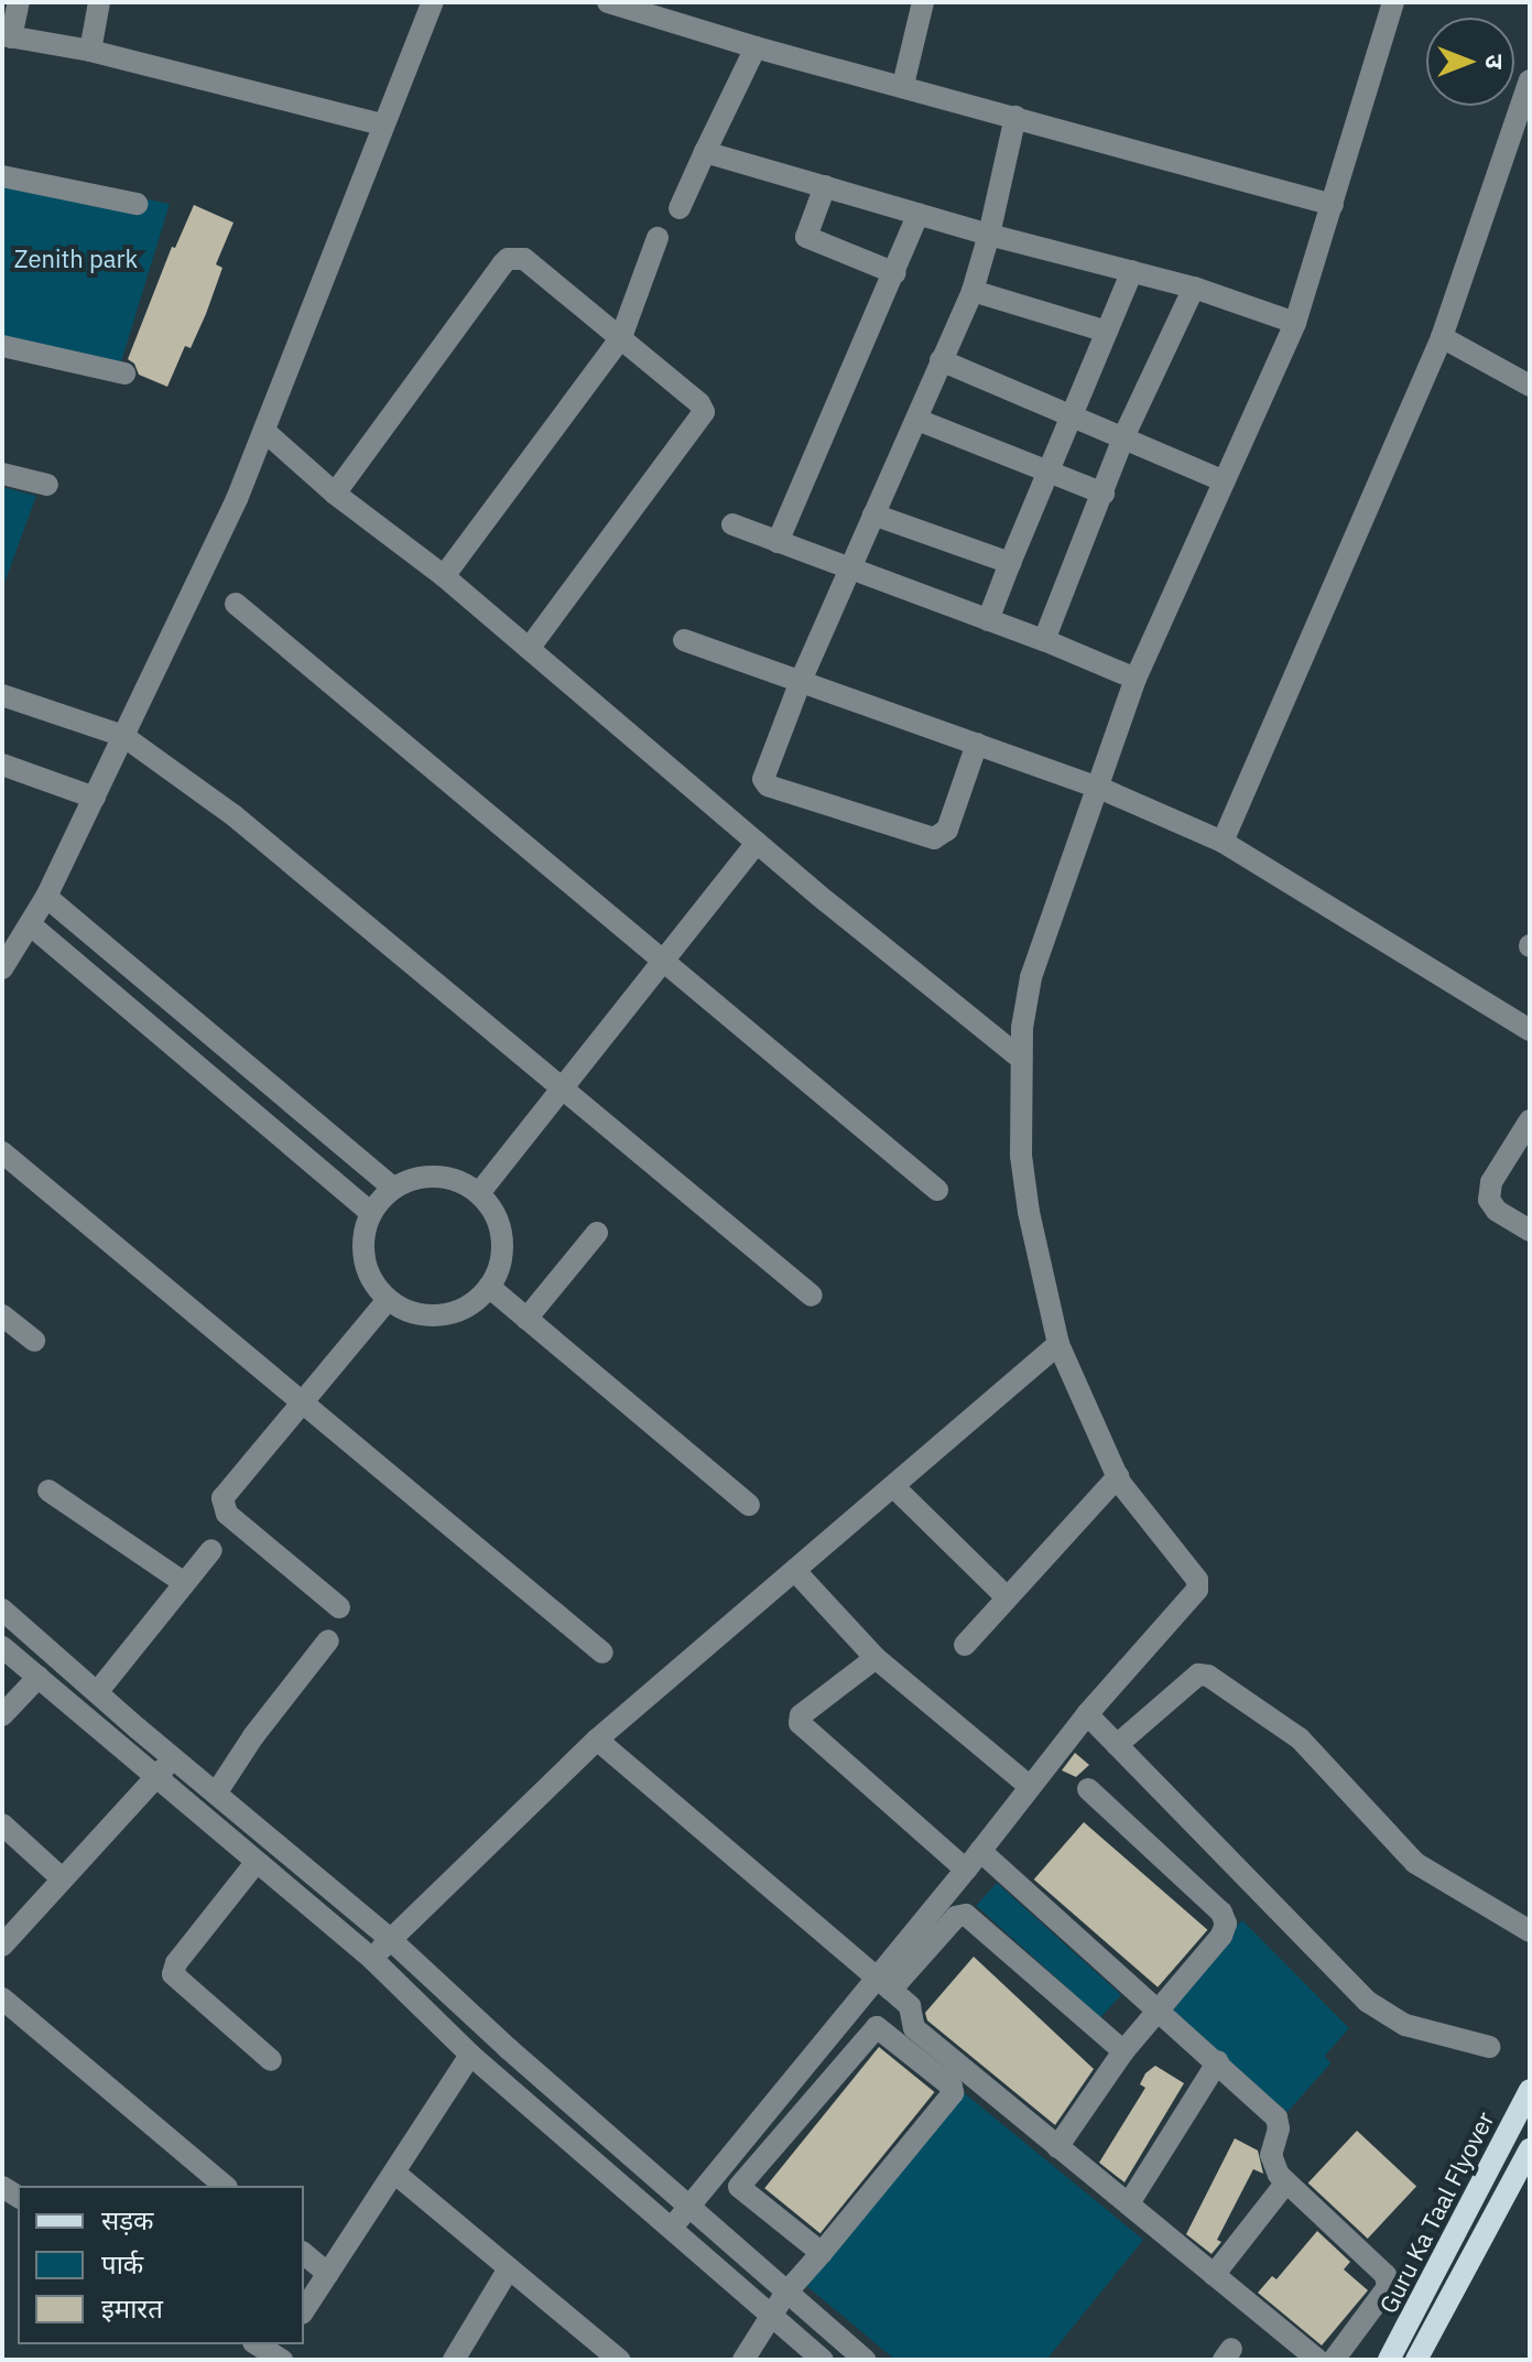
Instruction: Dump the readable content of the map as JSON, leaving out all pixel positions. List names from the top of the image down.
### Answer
{
  "streets": {
    "main road": ["Guru Ka Taal Flyover"]
  },
  "parks": ["Zenith park"],
  "legend": ["सड़क", "पार्क", "इमारत"],
  "north": "right"
}
